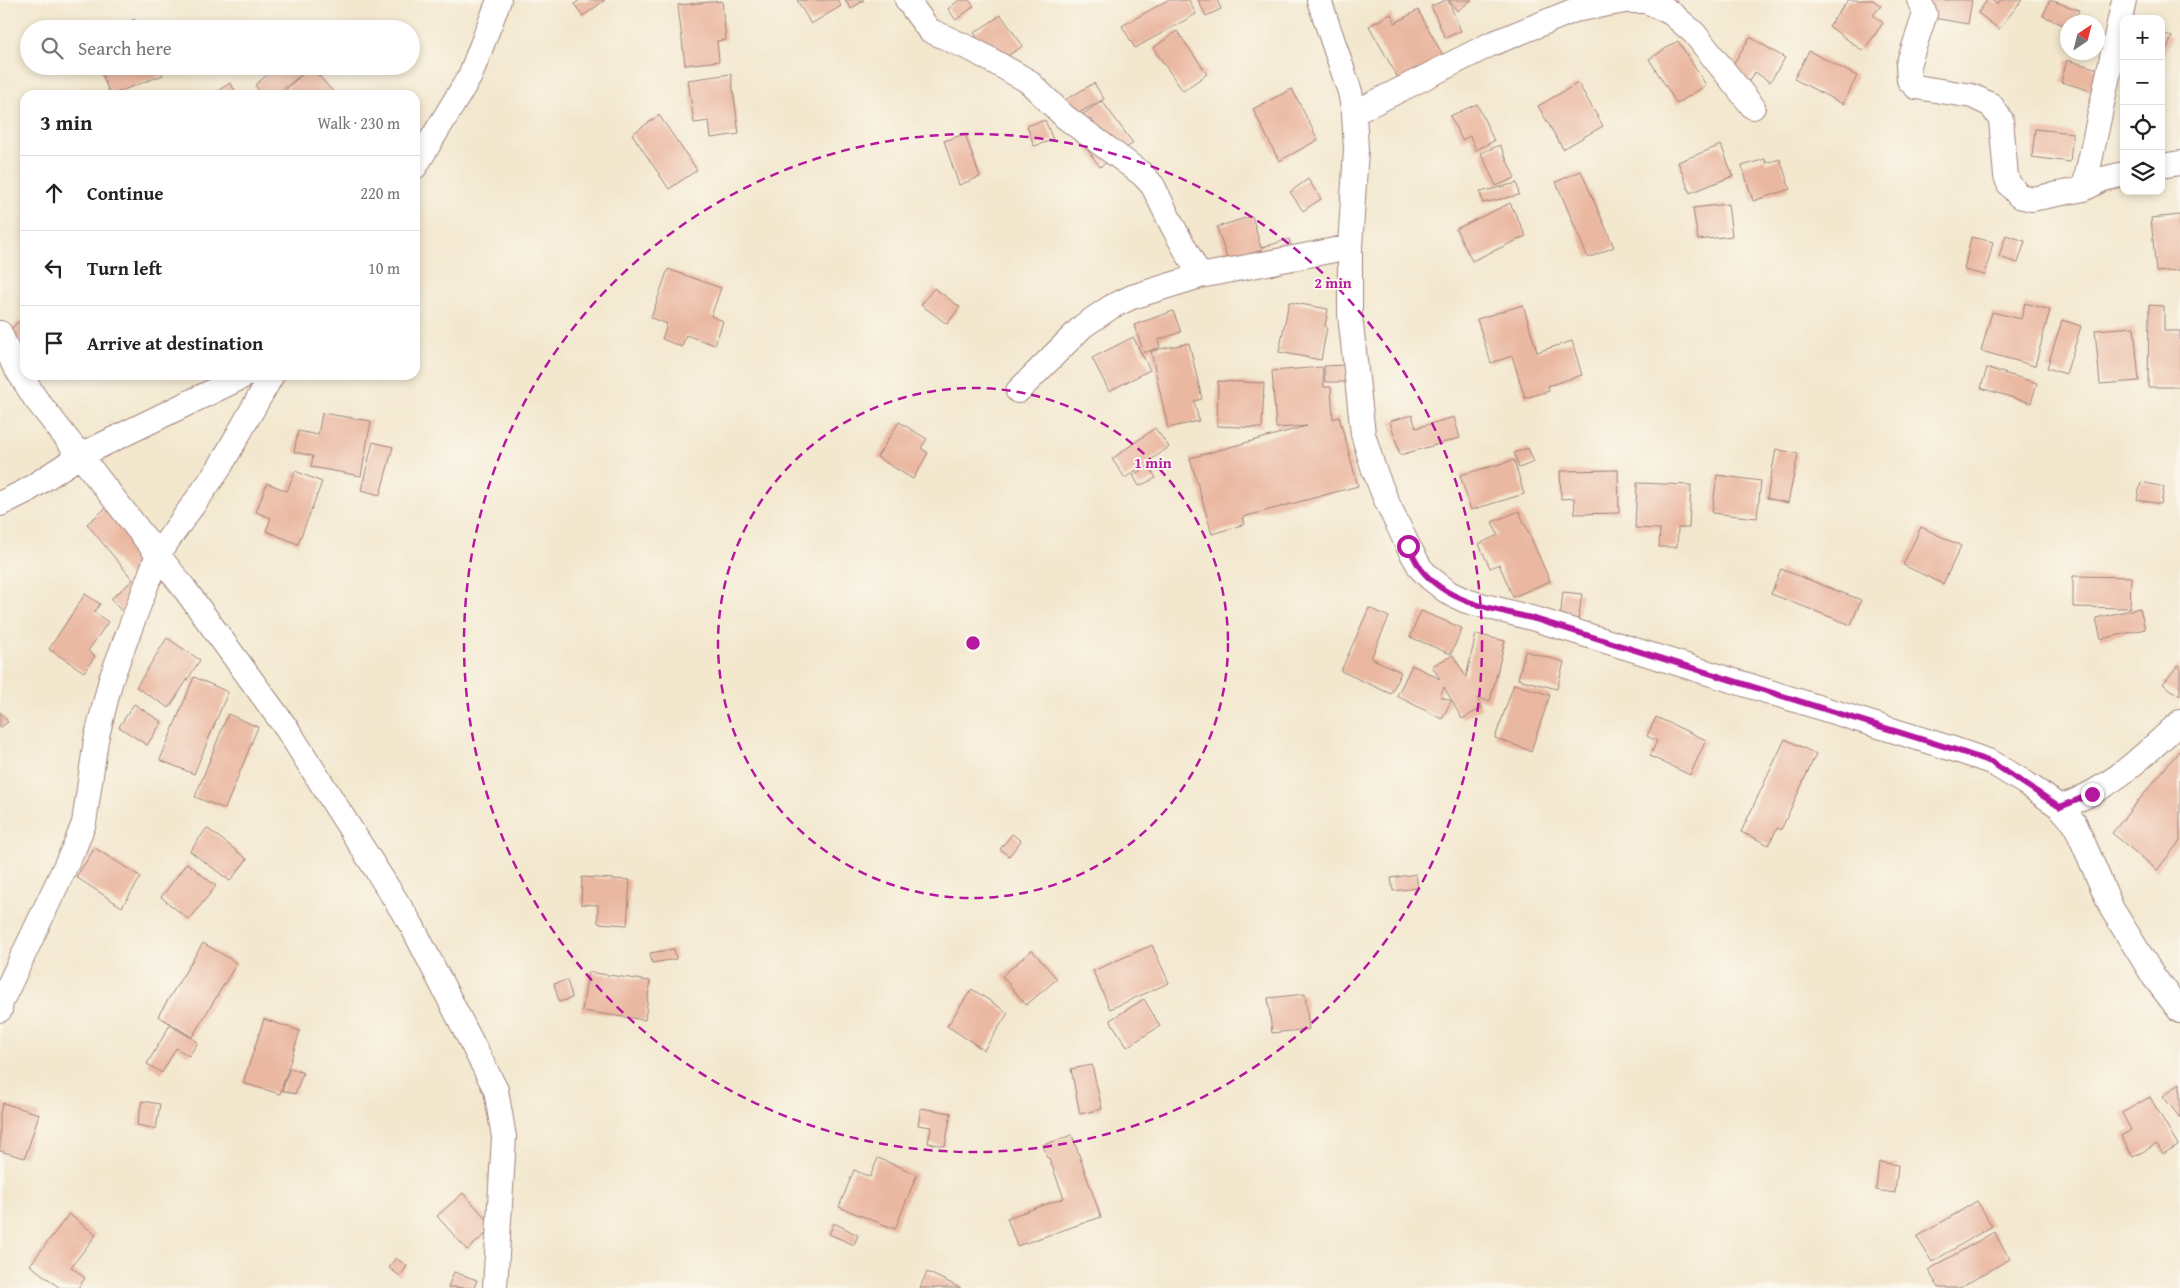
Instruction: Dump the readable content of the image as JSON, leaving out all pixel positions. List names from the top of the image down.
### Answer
{
  "north": "top right",
  "page": {
    "map_buttons": ["+", "−"],
    "search": "Search here",
    "heading": ["3 min", "Walk · 230 m"],
    "list": [
      ["Continue", "220 m"],
      ["Turn left", "10 m"],
      "Arrive at destination"
    ]
  },
  "rings": ["2 min", "1 min"]
}
